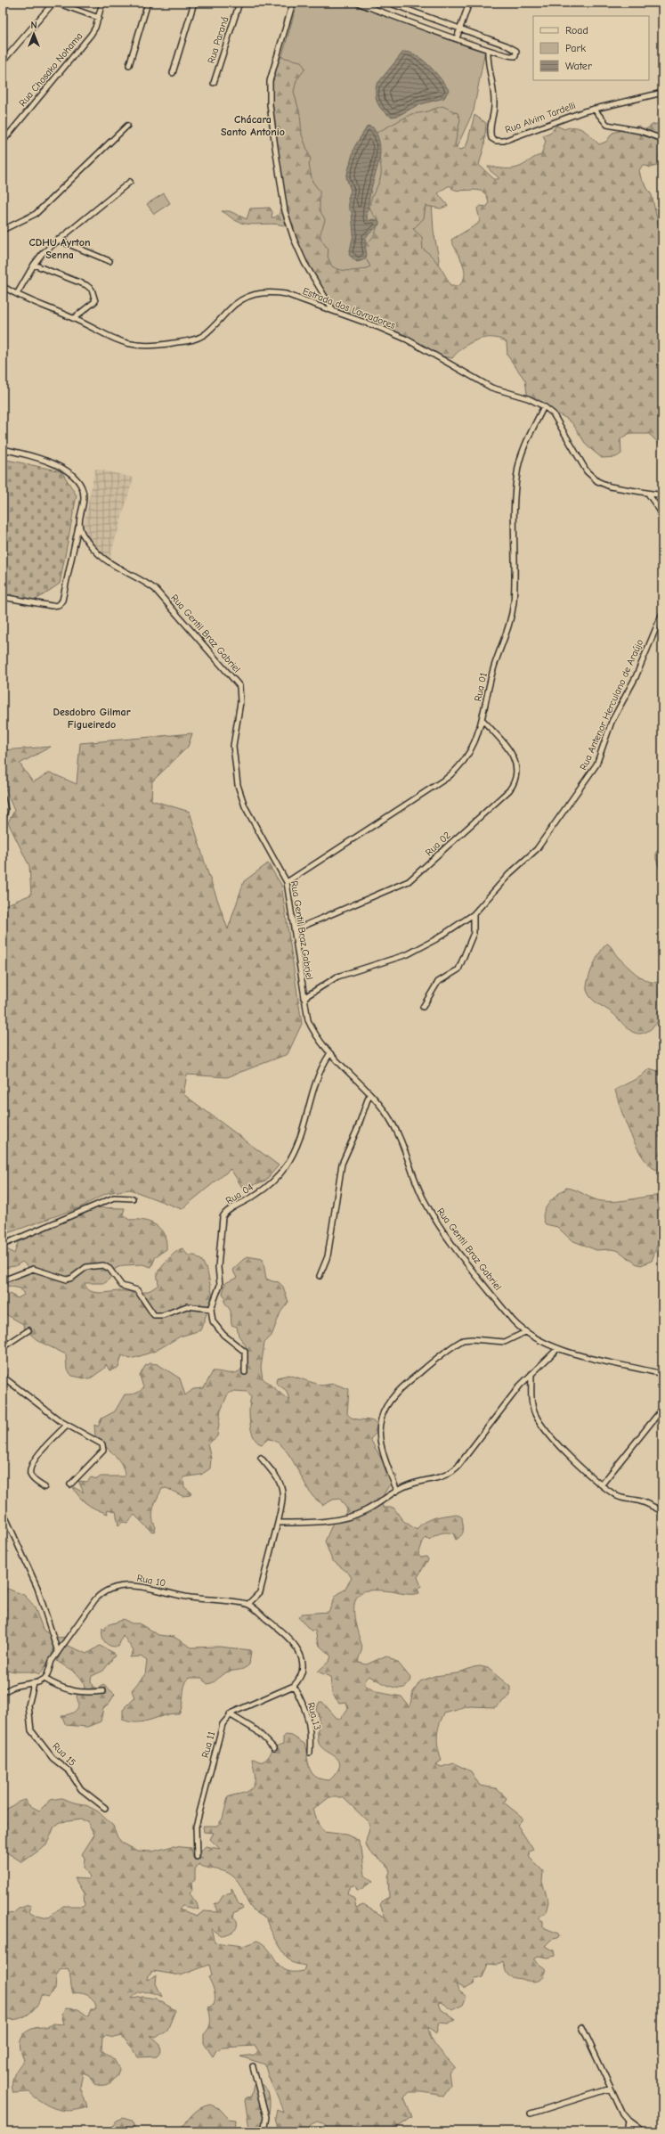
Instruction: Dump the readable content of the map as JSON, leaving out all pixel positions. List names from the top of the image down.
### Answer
{
  "streets": {
    "street": [
      "Rua Paraná",
      "Rua Chosako Nohama",
      "Rua Alvim Tardelli",
      "Estrada dos Lavradores",
      "Rua Gentil Braz Gabriel",
      "Rua 01",
      "Rua Antenor Herculano de Araújo",
      "Rua 02",
      "Rua 04",
      "Rua 10",
      "Rua 13",
      "Rua 11",
      "Rua 15"
    ]
  },
  "crossings": [
    ["Estrada dos Lavradores", "Rua 01"],
    ["Rua Gentil Braz Gabriel", "Rua 01"],
    ["Rua Gentil Braz Gabriel", "Rua Antenor Herculano de Araújo"],
    ["Rua Gentil Braz Gabriel", "Rua 02"],
    ["Rua Gentil Braz Gabriel", "Rua 04"],
    ["Rua 01", "Rua 02"]
  ],
  "districts": ["Chácara Santo Antonio", "CDHU Ayrton Senna", "Desdobro Gilmar Figueiredo"],
  "legend": ["Road", "Park", "Water"],
  "north": "top"
}
